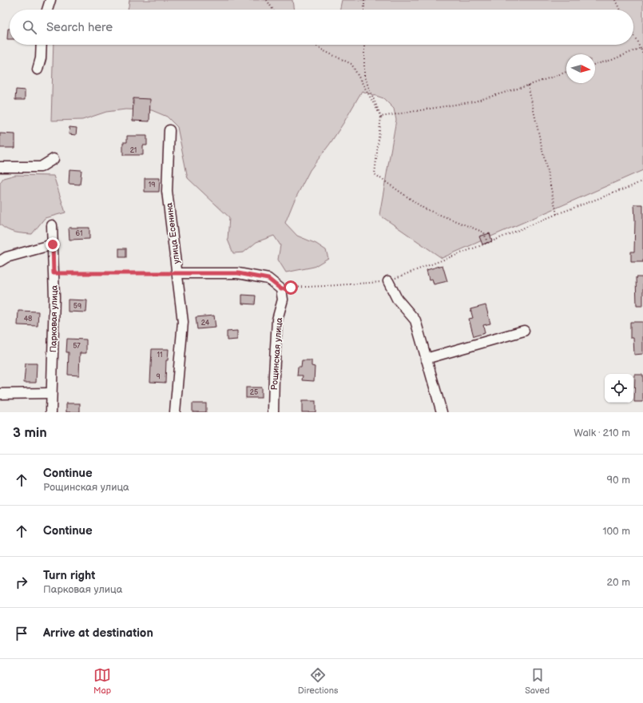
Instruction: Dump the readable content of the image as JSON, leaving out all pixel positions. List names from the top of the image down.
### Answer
{
  "streets": {
    "street": ["улица Есенина", "Парковая улица", "Рощинская улица"]
  },
  "house_numbers": [
    "21",
    "19",
    "61",
    "59",
    "48",
    "24",
    "57",
    "11",
    "9",
    "25"
  ],
  "north": "right",
  "page": {
    "search": "Search here",
    "heading": ["3 min", "Walk · 210 m"],
    "list": [
      ["Continue", "Рощинская улица", "90 m"],
      ["Continue", "100 m"],
      ["Turn right", "Парковая улица", "20 m"],
      "Arrive at destination"
    ],
    "nav": ["Map", "Directions", "Saved"]
  }
}
